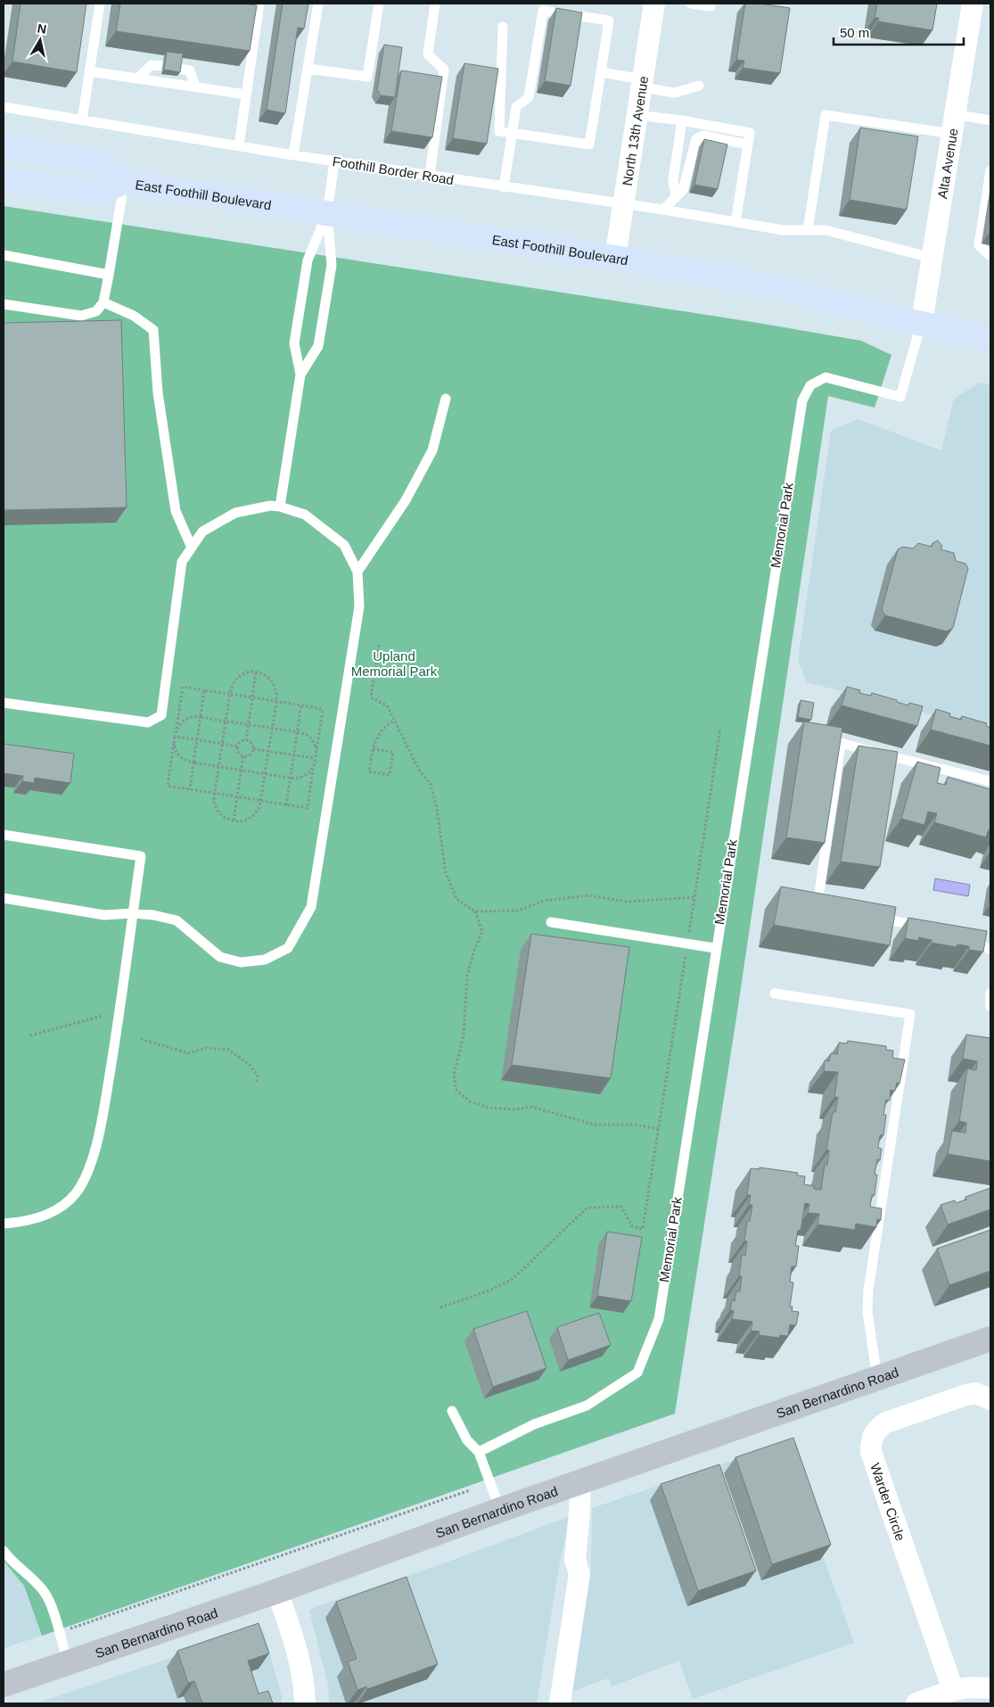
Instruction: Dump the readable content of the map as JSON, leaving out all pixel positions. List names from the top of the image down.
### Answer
{
  "streets": {
    "main road": ["East Foothill Boulevard"],
    "street": [
      "North 13th Avenue",
      "Alta Avenue",
      "San Bernardino Road",
      "Warder Circle"
    ],
    "lane": ["Foothill Border Road", "Memorial Park"]
  },
  "crossings": [
    ["North 13th Avenue", "Foothill Border Road"],
    ["North 13th Avenue", "East Foothill Boulevard"],
    ["Alta Avenue", "Foothill Border Road"],
    ["Alta Avenue", "East Foothill Boulevard"],
    ["Alta Avenue", "Memorial Park"],
    ["East Foothill Boulevard", "Memorial Park"]
  ],
  "parks": ["Upland Memorial Park"],
  "scale_bar": "50 m",
  "north": "top"
}
